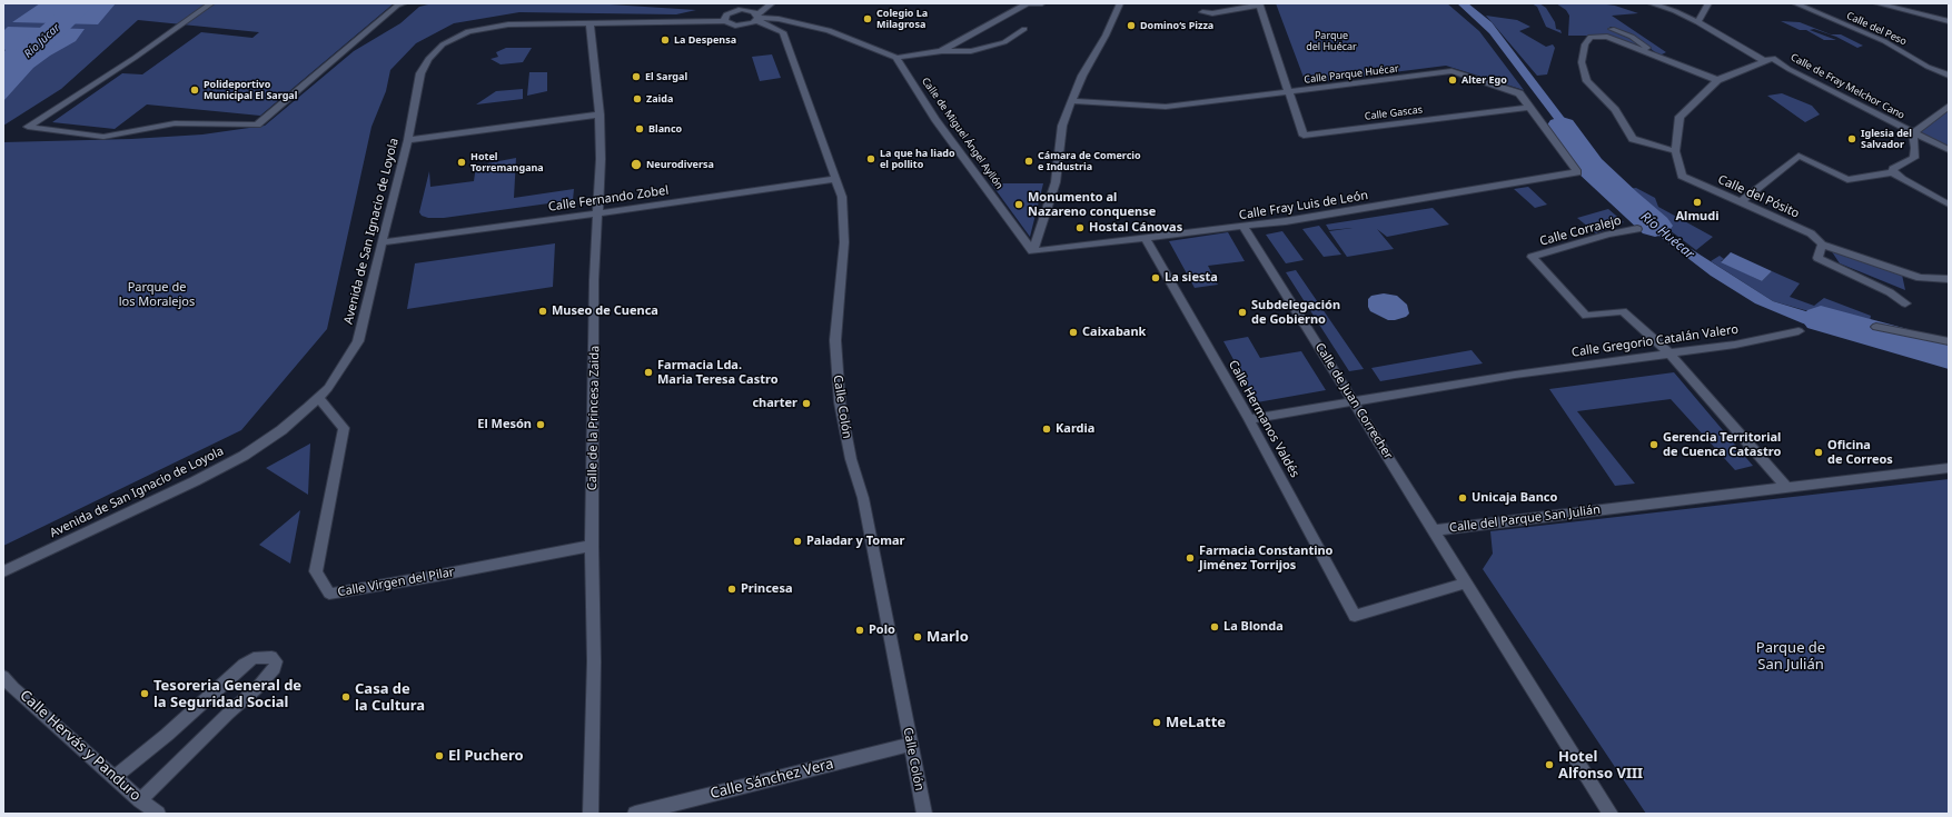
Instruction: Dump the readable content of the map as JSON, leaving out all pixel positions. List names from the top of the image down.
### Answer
{
  "streets": {
    "street": [
      "Calle del Peso",
      "Calle Parque Huécar",
      "Calle de Fray Melchor Cano",
      "Calle Gascas",
      "Calle de Miguel Ángel Ayllón",
      "Calle del Pósito",
      "Calle Fernando Zobel",
      "Calle Fray Luis de León",
      "Avenida de San Ignacio de Loyola",
      "Calle Corralejo",
      "Calle Gregorio Catalán Valero",
      "Calle de Juan Correcher",
      "Calle Colón",
      "Calle de la Princesa Zaida",
      "Calle Hermanos Valdés",
      "Calle del Parque San Julián",
      "Calle Virgen del Pilar",
      "Calle Hervás y Panduro",
      "Calle Sánchez Vera"
    ]
  },
  "crossings": [
    ["Calle Parque Huécar", "Calle Gascas"],
    ["Calle Parque Huécar", "Calle Fray Luis de León"],
    ["Calle de Miguel Ángel Ayllón", "Calle Fray Luis de León"],
    ["Calle Fernando Zobel", "Avenida de San Ignacio de Loyola"],
    ["Calle Fernando Zobel", "Calle Colón"],
    ["Calle Fernando Zobel", "Calle de la Princesa Zaida"],
    ["Calle Fray Luis de León", "Calle de Juan Correcher"],
    ["Calle Fray Luis de León", "Calle Hermanos Valdés"],
    ["Avenida de San Ignacio de Loyola", "Calle Colón"],
    ["Avenida de San Ignacio de Loyola", "Calle de la Princesa Zaida"],
    ["Avenida de San Ignacio de Loyola", "Calle Virgen del Pilar"],
    ["Calle Corralejo", "Calle Gregorio Catalán Valero"],
    ["Calle Gregorio Catalán Valero", "Calle de Juan Correcher"],
    ["Calle de Juan Correcher", "Calle del Parque San Julián"],
    ["Calle Colón", "Calle Sánchez Vera"],
    ["Calle de la Princesa Zaida", "Calle Virgen del Pilar"],
    ["Calle Hermanos Valdés", "Calle del Parque San Julián"]
  ],
  "water": ["Río Júcar", "Río Huécar"],
  "parks": ["Parque del Huécar", "Parque de los Moralejos", "Parque de San Julián"],
  "places": [
    "Colegio La Milagrosa",
    "Domino‘s Pizza",
    "La Despensa",
    "El Sargal",
    "Alter Ego",
    "Polideportivo Municipal El Sargal",
    "Zaida",
    "Blanco",
    "Iglesia del Salvador",
    "La que ha liado el pollito",
    "Cámara de Comercio e Industria",
    "Hotel Torremangana",
    "Neurodiversa",
    "Almudi",
    "Monumento al Nazareno conquense",
    "Hostal Cánovas",
    "La siesta",
    "Museo de Cuenca",
    "Subdelegación de Gobierno",
    "Caixabank",
    "Farmacia Lda. Maria Teresa Castro",
    "charter",
    "El Mesón",
    "Kardia",
    "Gerencia Territorial de Cuenca Catastro",
    "Oficina de Correos",
    "Unicaja Banco",
    "Paladar y Tomar",
    "Farmacia Constantino Jiménez Torrijos",
    "Princesa",
    "La Blonda",
    "Polo",
    "Marlo",
    "Tesoreria General de la Seguridad Social",
    "Casa de la Cultura",
    "MeLatte",
    "El Puchero",
    "Hotel Alfonso VIII"
  ]
}
